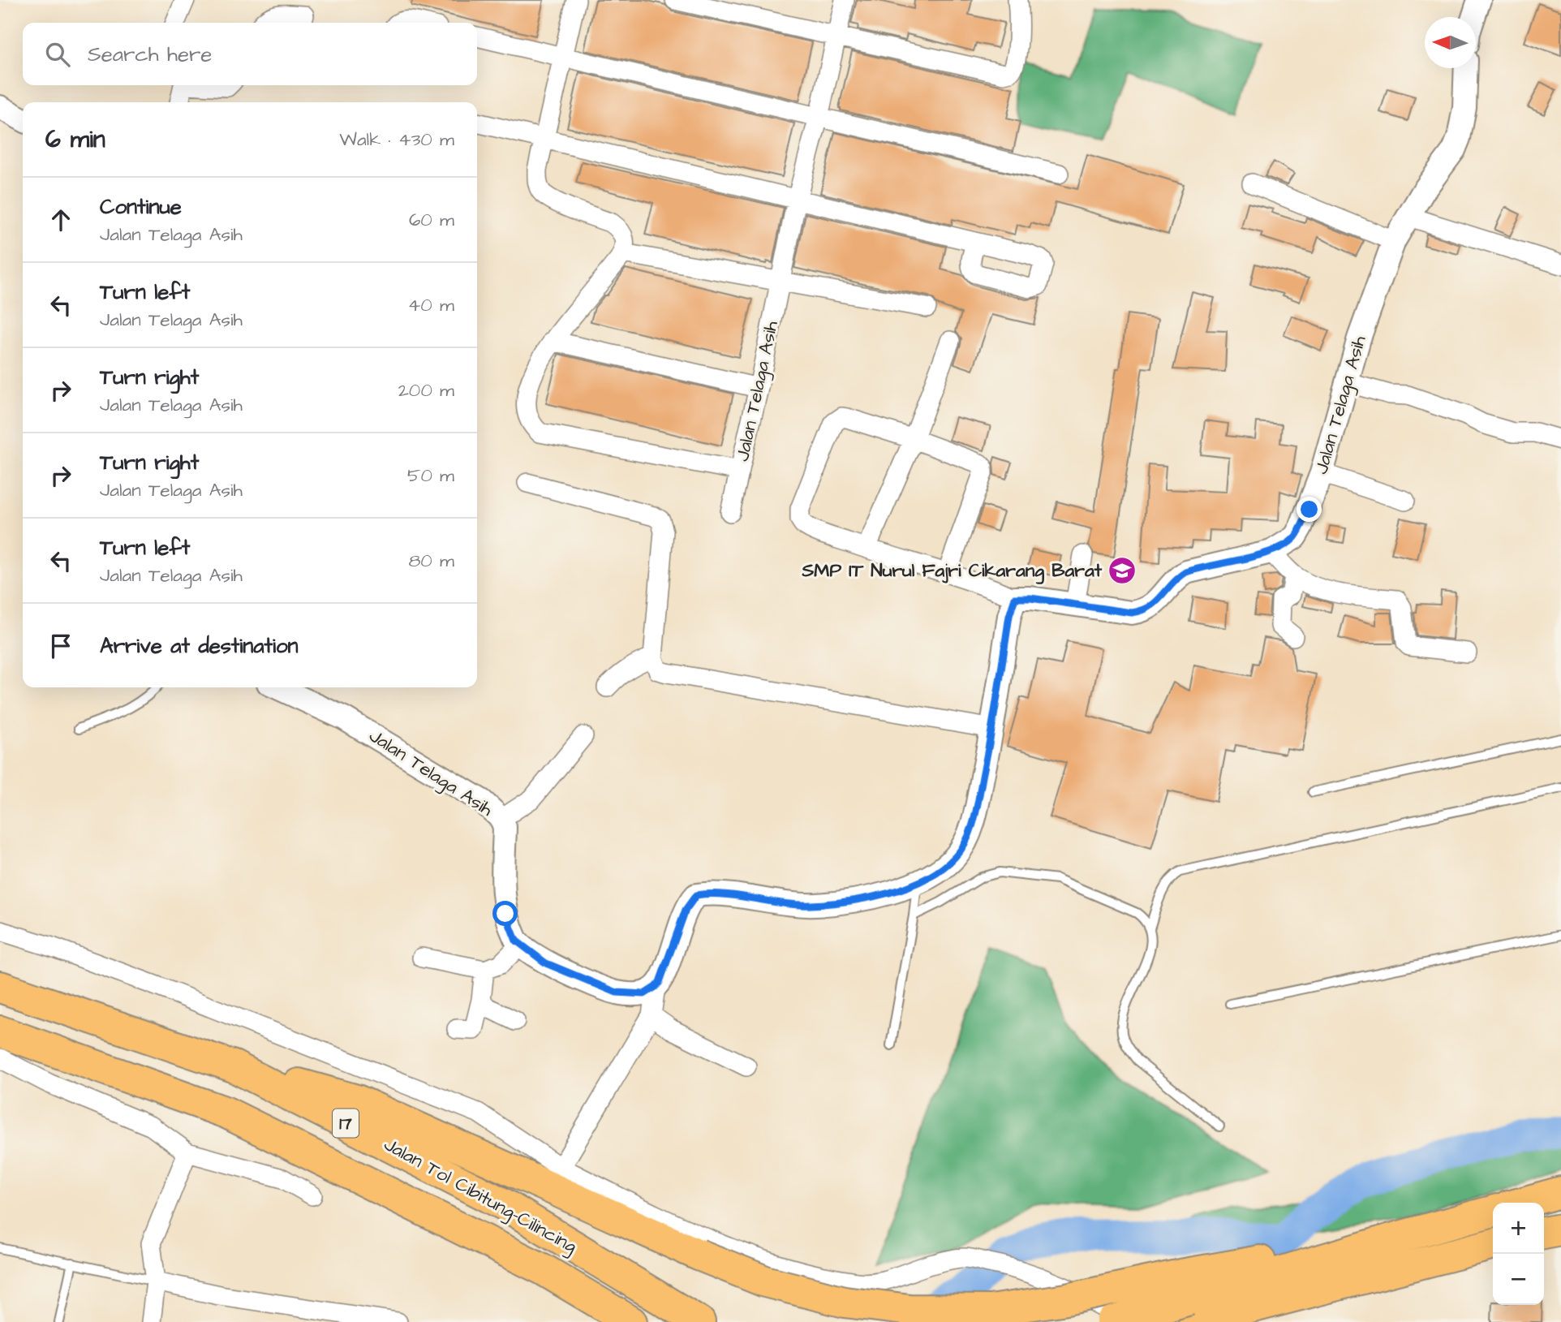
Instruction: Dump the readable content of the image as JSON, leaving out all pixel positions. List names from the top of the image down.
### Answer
{
  "streets": {
    "highway": ["17", "Jalan Tol Cibitung–Cilincing"],
    "street": ["Jalan Telaga Asih"]
  },
  "places": {
    "school or university": ["SMP IT Nurul Fajri Cikarang Barat"]
  },
  "north": "left",
  "page": {
    "search": "Search here",
    "heading": ["6 min", "Walk · 430 m"],
    "list": [
      ["Continue", "Jalan Telaga Asih", "60 m"],
      ["Turn left", "Jalan Telaga Asih", "40 m"],
      ["Turn right", "Jalan Telaga Asih", "200 m"],
      ["Turn right", "Jalan Telaga Asih", "50 m"],
      ["Turn left", "Jalan Telaga Asih", "80 m"],
      "Arrive at destination"
    ],
    "map_buttons": ["+", "−"]
  }
}
